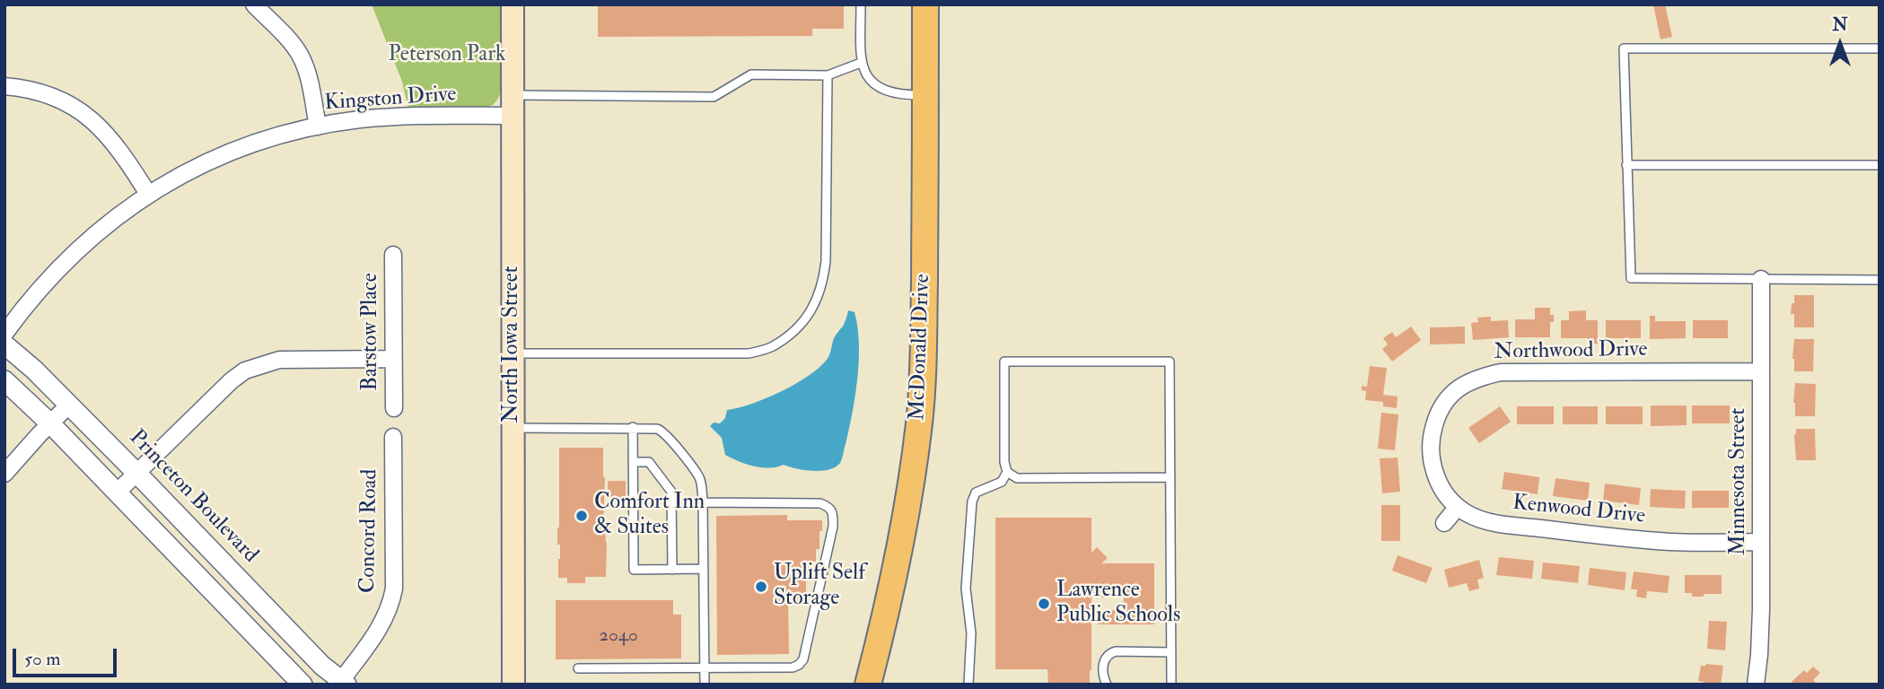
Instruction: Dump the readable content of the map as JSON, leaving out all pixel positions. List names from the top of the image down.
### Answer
{
  "streets": {
    "highway": ["McDonald Drive"],
    "main road": ["North Iowa Street"],
    "street": [
      "Kingston Drive",
      "Barstow Place",
      "Northwood Drive",
      "Minnesota Street",
      "Princeton Boulevard",
      "Kenwood Drive",
      "Concord Road"
    ]
  },
  "crossings": [
    ["Kingston Drive", "North Iowa Street"],
    ["Northwood Drive", "Minnesota Street"],
    ["Northwood Drive", "Kenwood Drive"],
    ["Minnesota Street", "Kenwood Drive"],
    ["Princeton Boulevard", "Concord Road"]
  ],
  "parks": ["Peterson Park"],
  "places": ["Comfort Inn & Suites", "Uplift Self Storage", "Lawrence Public Schools"],
  "house_numbers": ["2040"],
  "scale_bar": "50 m",
  "north": "top"
}
